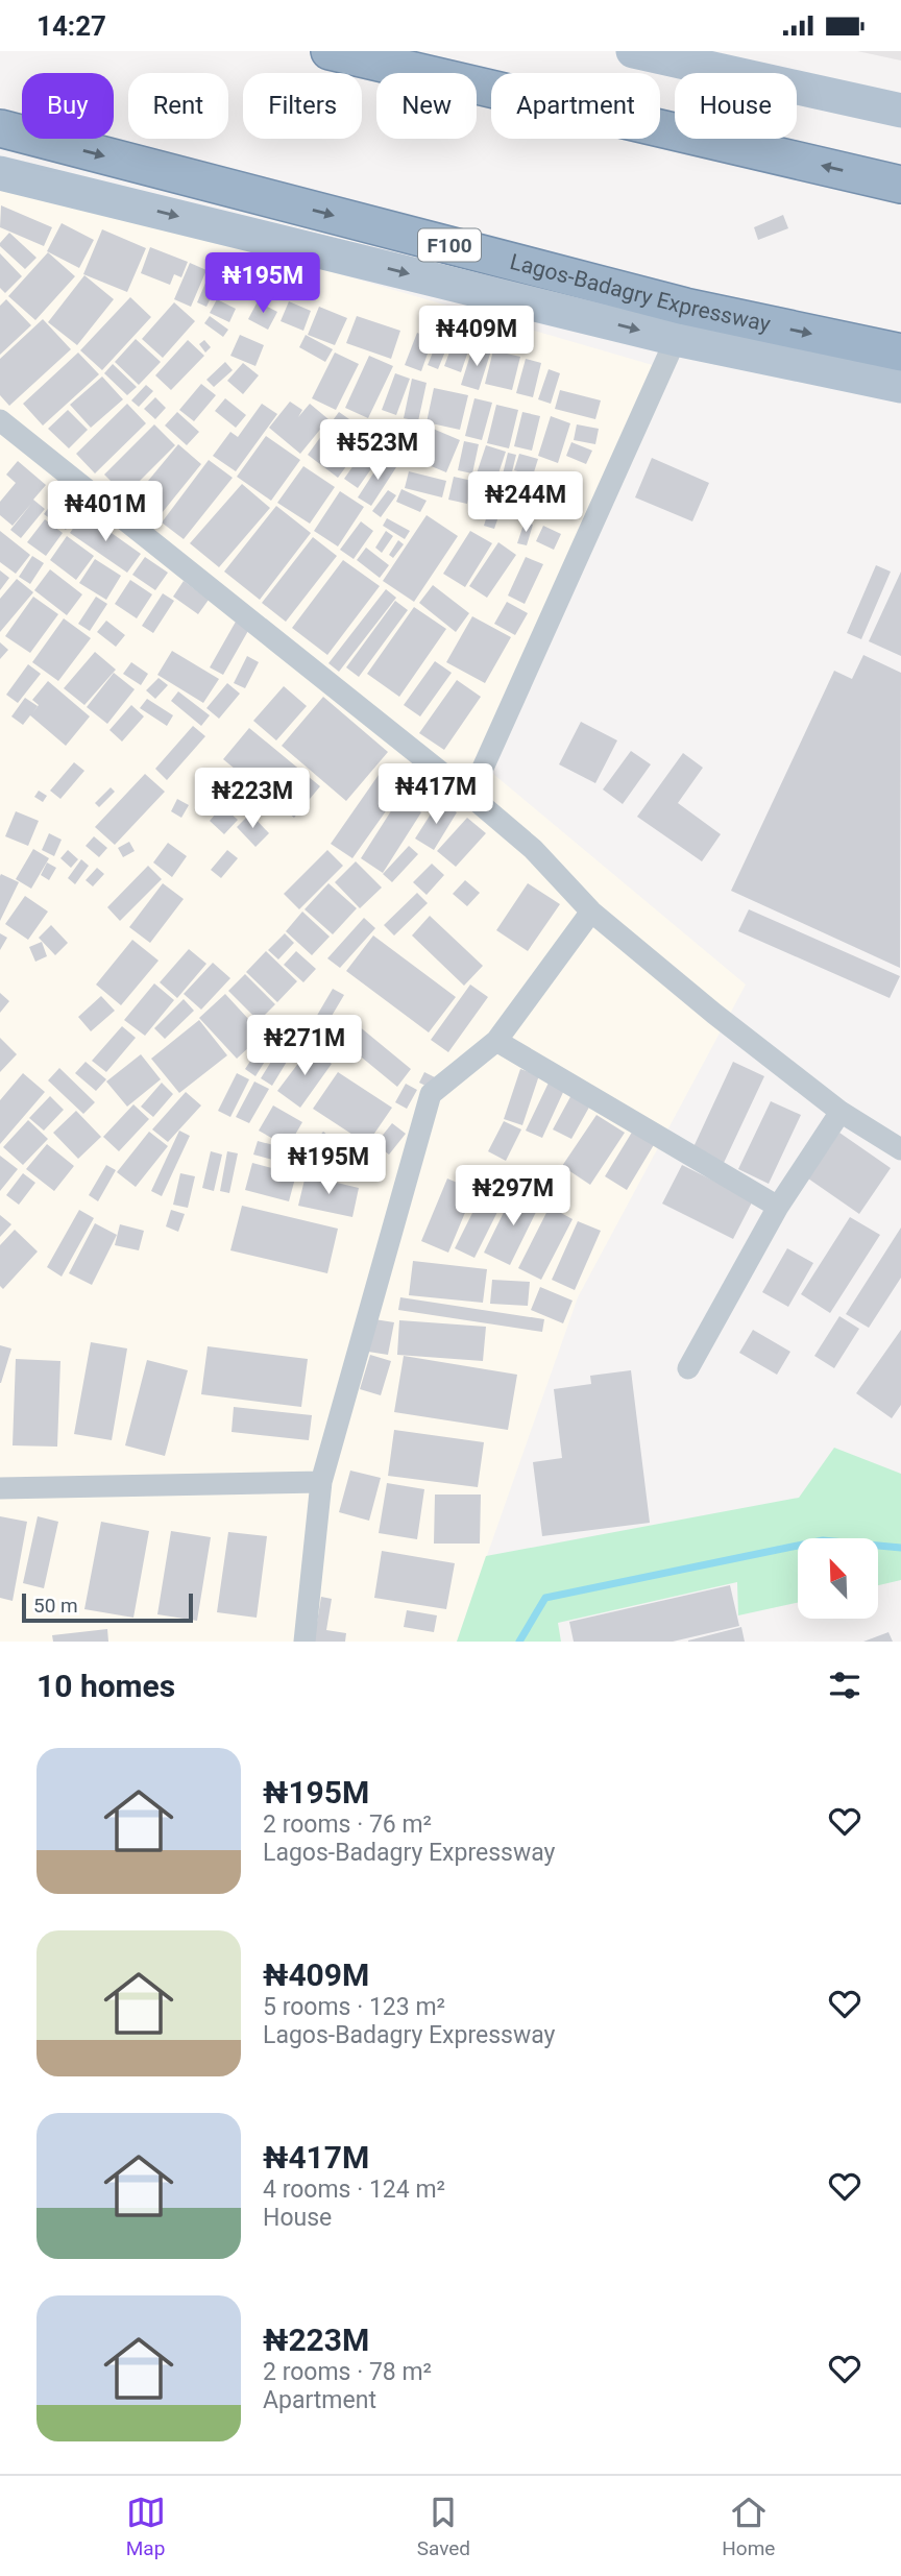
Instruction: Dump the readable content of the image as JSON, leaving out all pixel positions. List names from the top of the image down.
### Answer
{
  "streets": {
    "highway": ["F100", "Lagos-Badagry Expressway"]
  },
  "scale_bar": "50 m",
  "north": "top left",
  "page": {
    "status": "14:27",
    "chip": [
      "Buy",
      "Rent",
      "Filters",
      "New",
      "Apartment",
      "House"
    ],
    "price": [
      "₦195M",
      "₦409M",
      "₦523M",
      "₦244M",
      "₦401M",
      "₦417M",
      "₦223M",
      "₦271M",
      "₦195M",
      "₦297M"
    ],
    "scale": "50 m",
    "heading": "10 homes",
    "list": [
      {
        "name": "₦195M",
        "note": "2 rooms · 76 m² · Lagos-Badagry Expressway"
      },
      {
        "name": "₦409M",
        "note": "5 rooms · 123 m² · Lagos-Badagry Expressway"
      },
      {
        "name": "₦417M",
        "note": "4 rooms · 124 m² · House"
      },
      {
        "name": "₦223M",
        "note": "2 rooms · 78 m² · Apartment"
      }
    ],
    "tabs": ["Map", "Saved", "Home"]
  }
}
